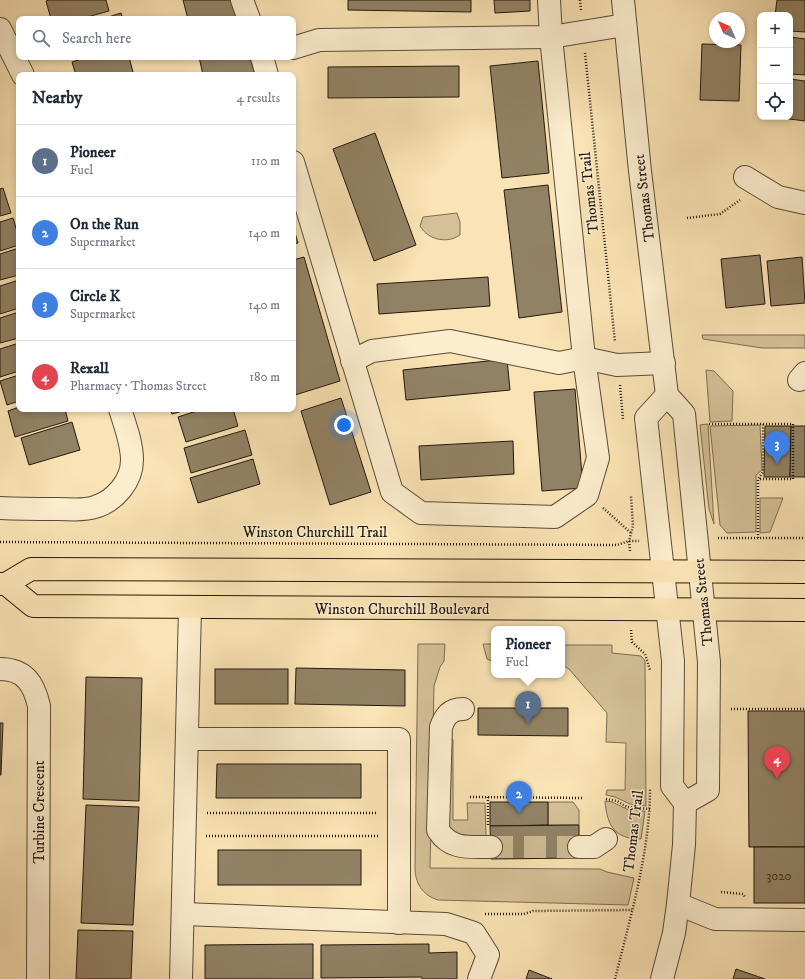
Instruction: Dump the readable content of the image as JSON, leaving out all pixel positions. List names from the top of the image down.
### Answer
{
  "streets": {
    "main road": ["Winston Churchill Boulevard"],
    "street": ["Thomas Street", "Turbine Crescent"],
    "path": ["Thomas Trail", "Winston Churchill Trail"]
  },
  "crossings": [
    ["Thomas Street", "Winston Churchill Boulevard"]
  ],
  "house_numbers": ["3020"],
  "north": "top left",
  "page": {
    "map_buttons": ["+", "−"],
    "search": "Search here",
    "heading": ["Nearby", "4 results"],
    "list": [
      {
        "mark": "1",
        "name": "Pioneer",
        "note": "Fuel",
        "value": "110 m"
      },
      {
        "mark": "2",
        "name": "On the Run",
        "note": "Supermarket",
        "value": "140 m"
      },
      {
        "mark": "3",
        "name": "Circle K",
        "note": "Supermarket",
        "value": "140 m"
      },
      {
        "mark": "4",
        "name": "Rexall",
        "note": "Pharmacy · Thomas Street",
        "value": "180 m"
      }
    ],
    "pins": [
      "3",
      "1",
      "4",
      "2"
    ],
    "popup": ["Pioneer", "Fuel"]
  }
}
